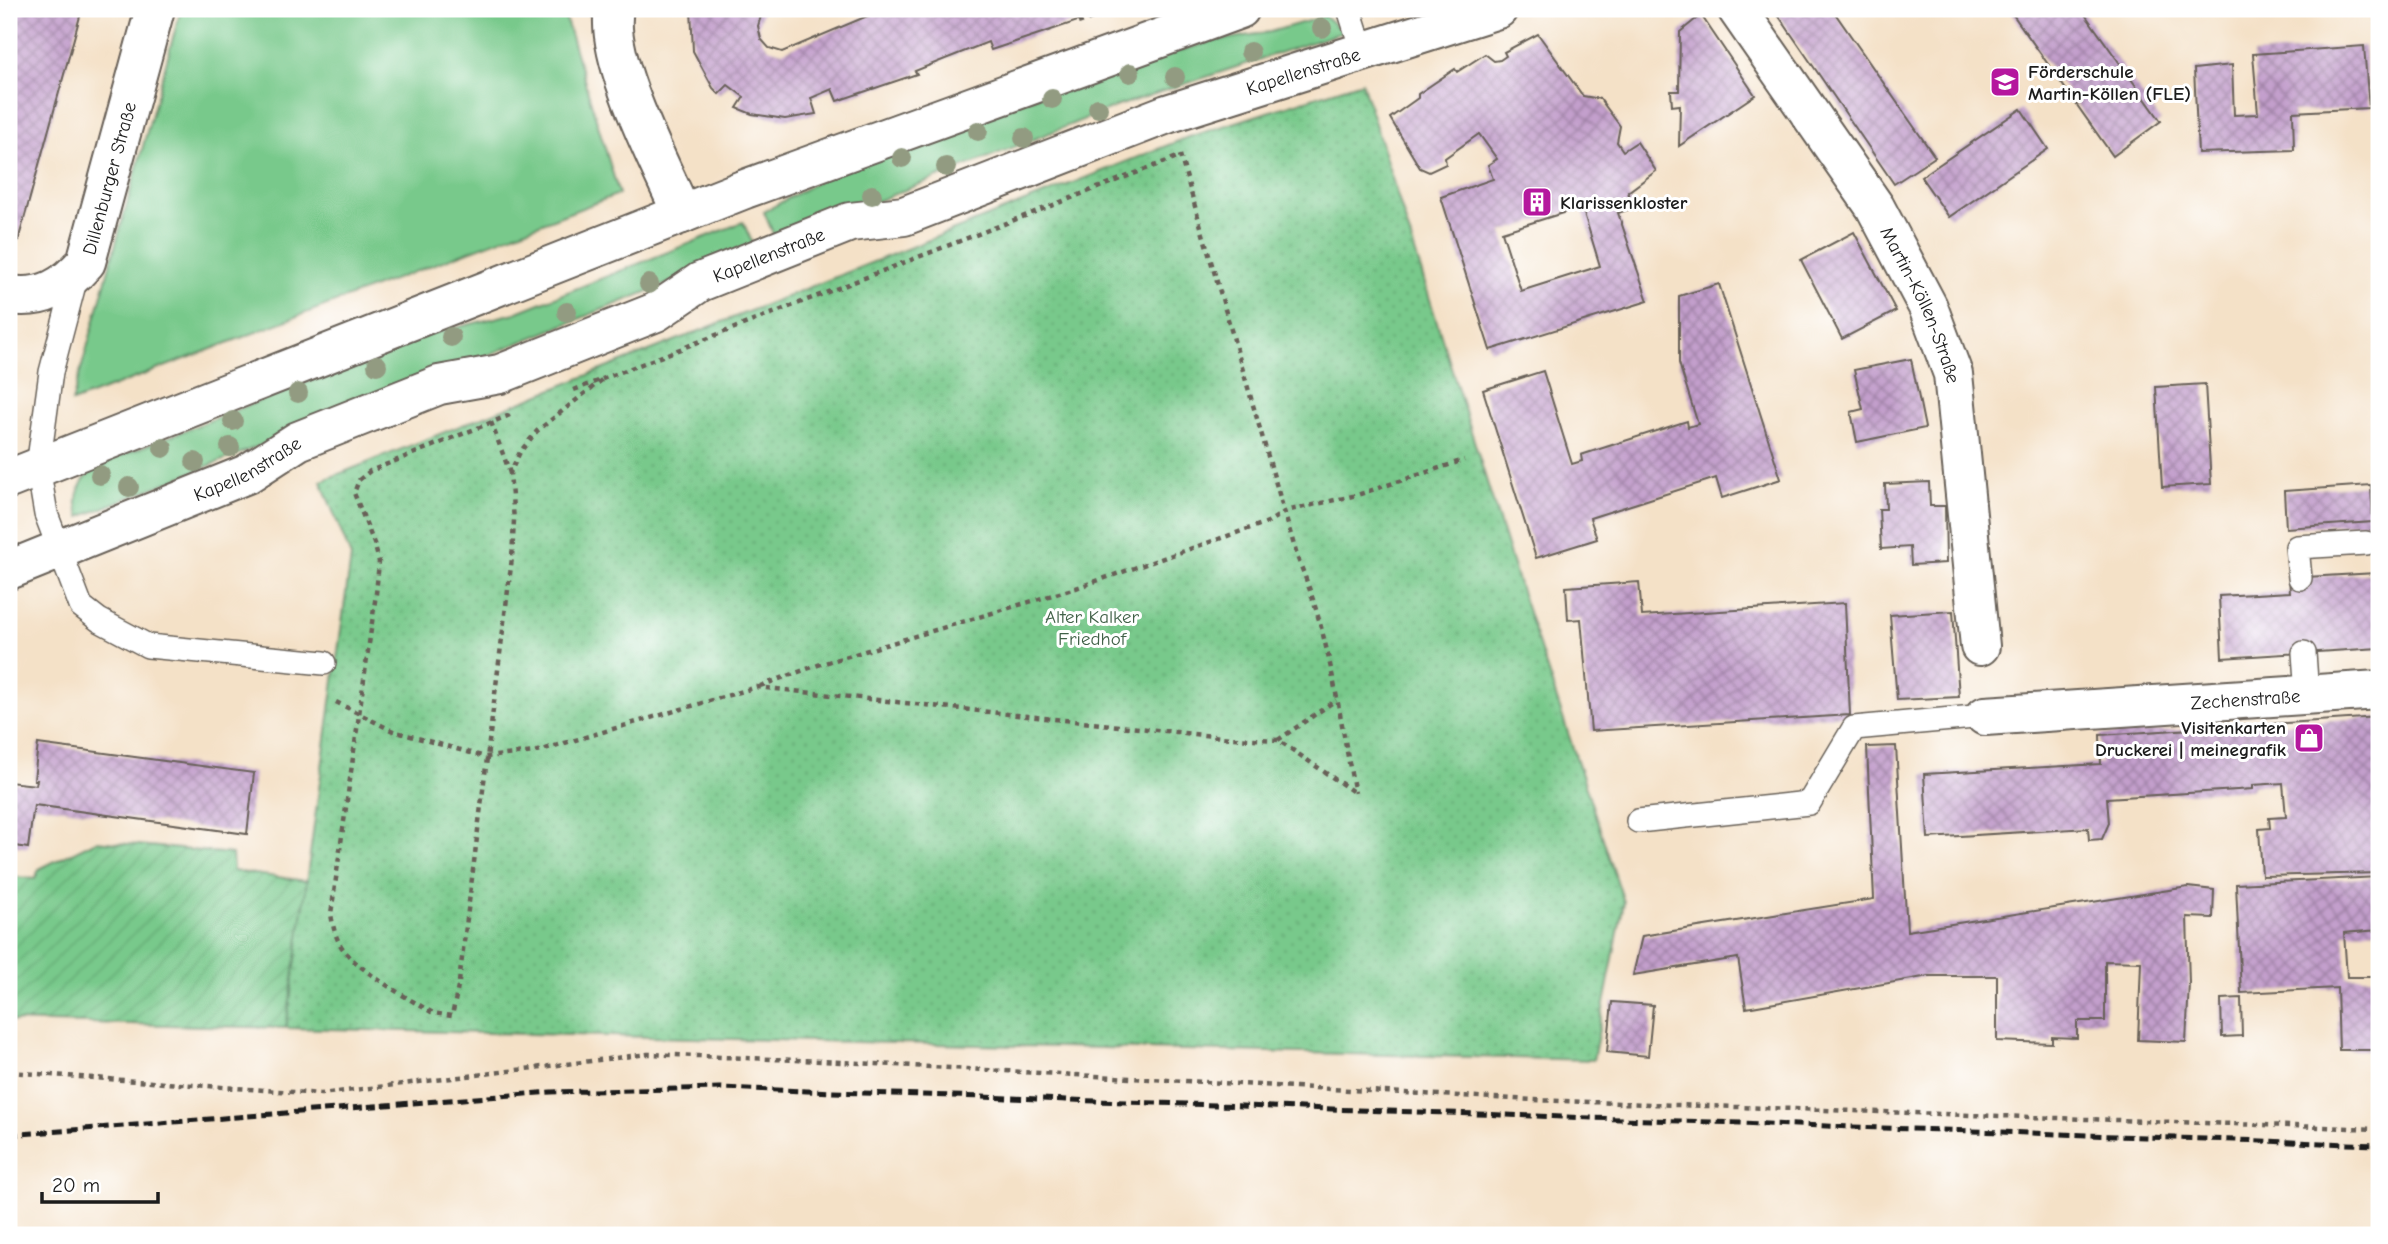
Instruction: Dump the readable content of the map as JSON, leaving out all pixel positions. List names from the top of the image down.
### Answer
{
  "streets": {
    "street": [
      "Kapellenstraße",
      "Dillenburger Straße",
      "Martin-Köllen-Straße",
      "Zechenstraße"
    ]
  },
  "parks": ["Alter Kalker Friedhof"],
  "places": {
    "school or university": ["Förderschule Martin-Köllen (FLE)"],
    "building": ["Klarissenkloster"],
    "shop": ["Visitenkarten Druckerei | meinegrafik"]
  },
  "scale_bar": "20 m"
}
